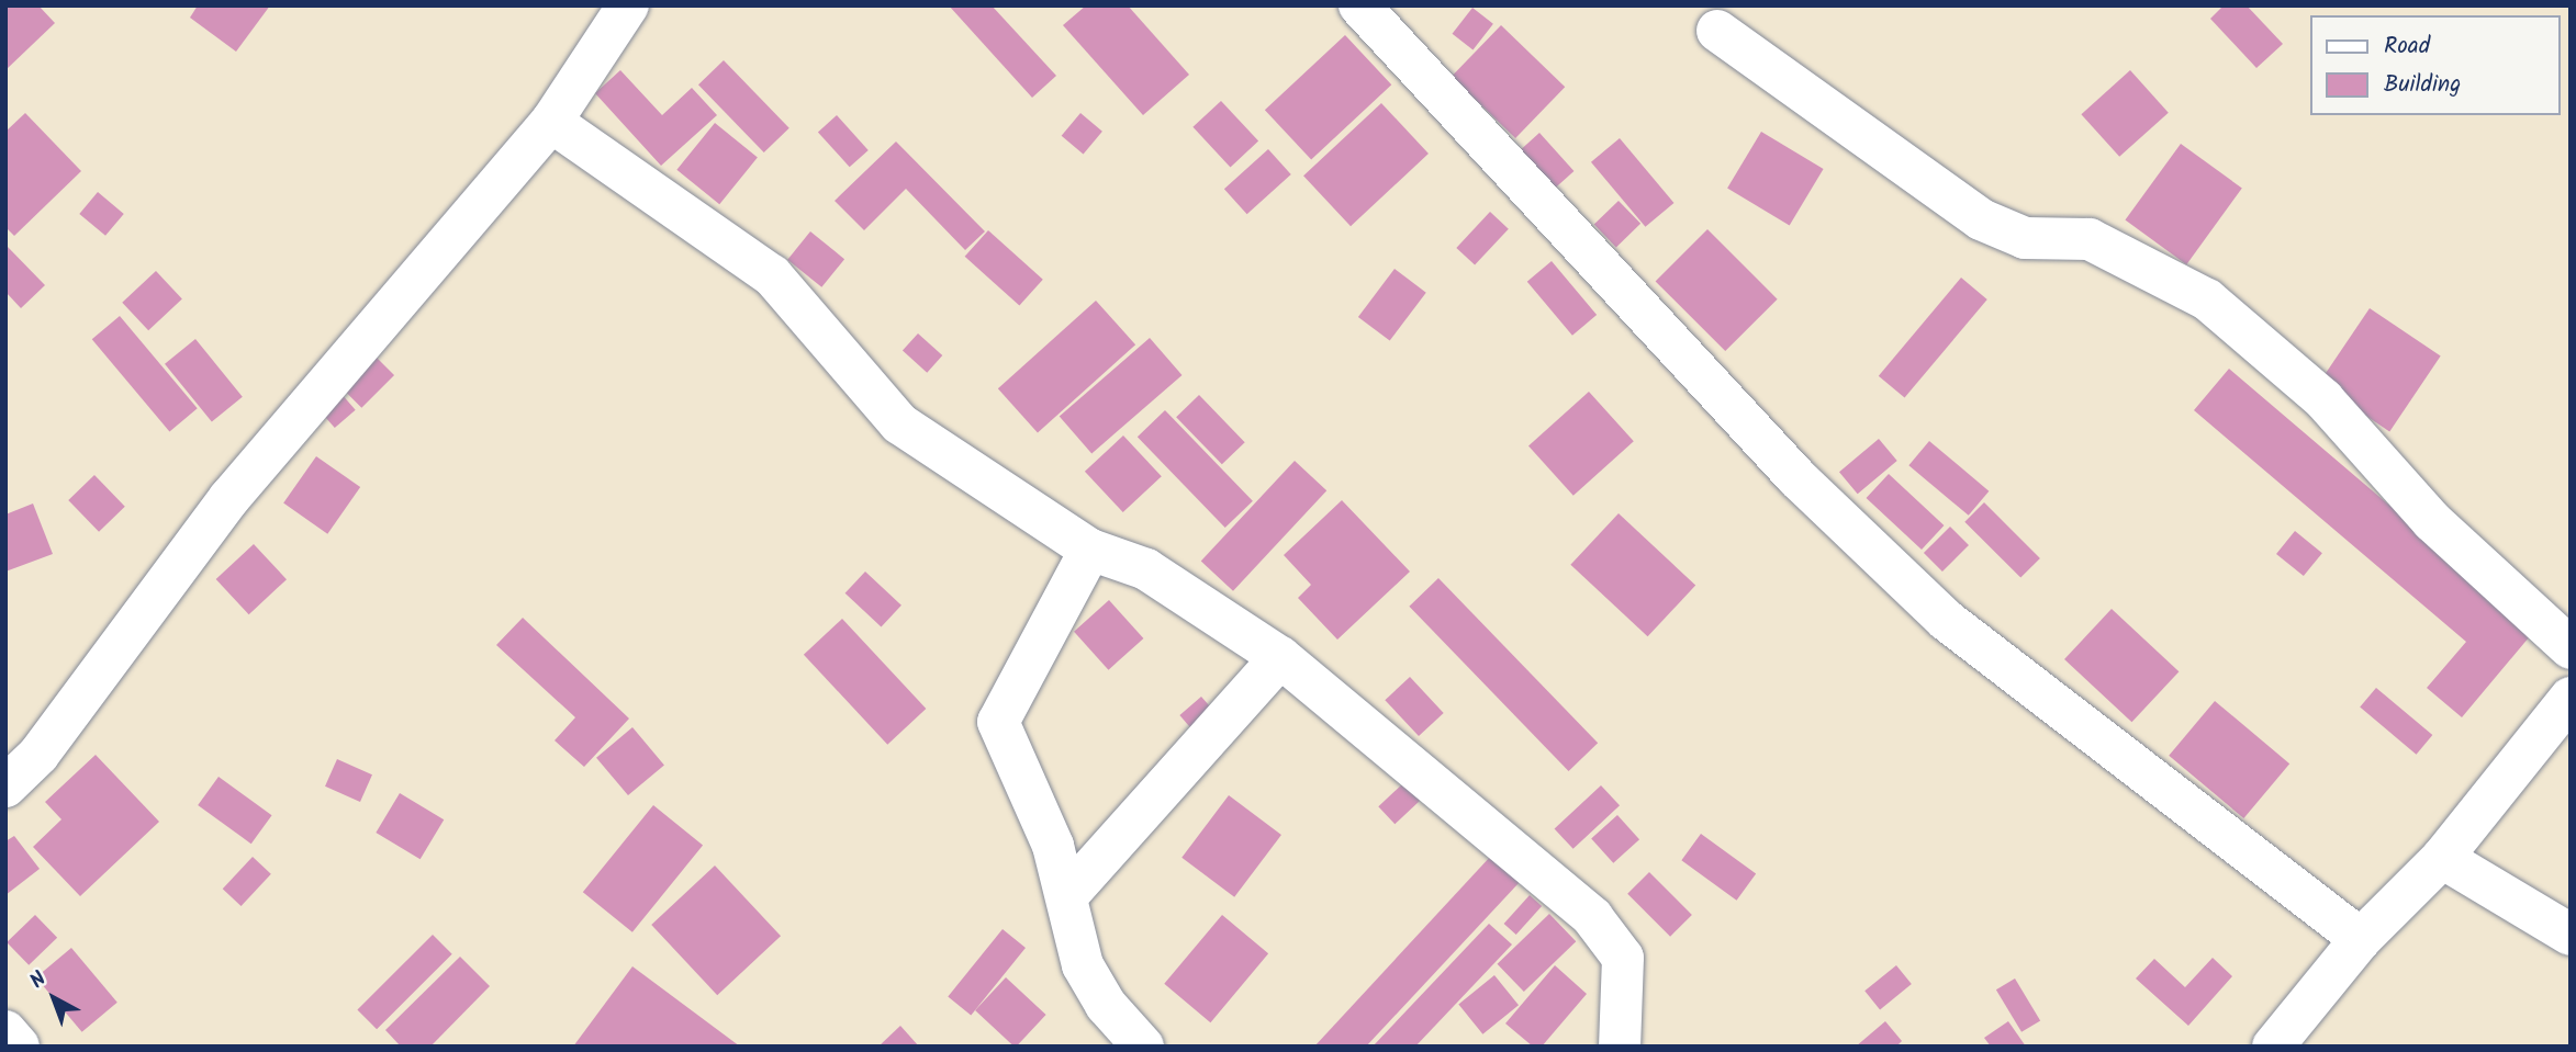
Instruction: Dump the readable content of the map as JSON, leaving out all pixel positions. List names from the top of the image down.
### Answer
{
  "legend": ["Road", "Building"],
  "north": "top left"
}
